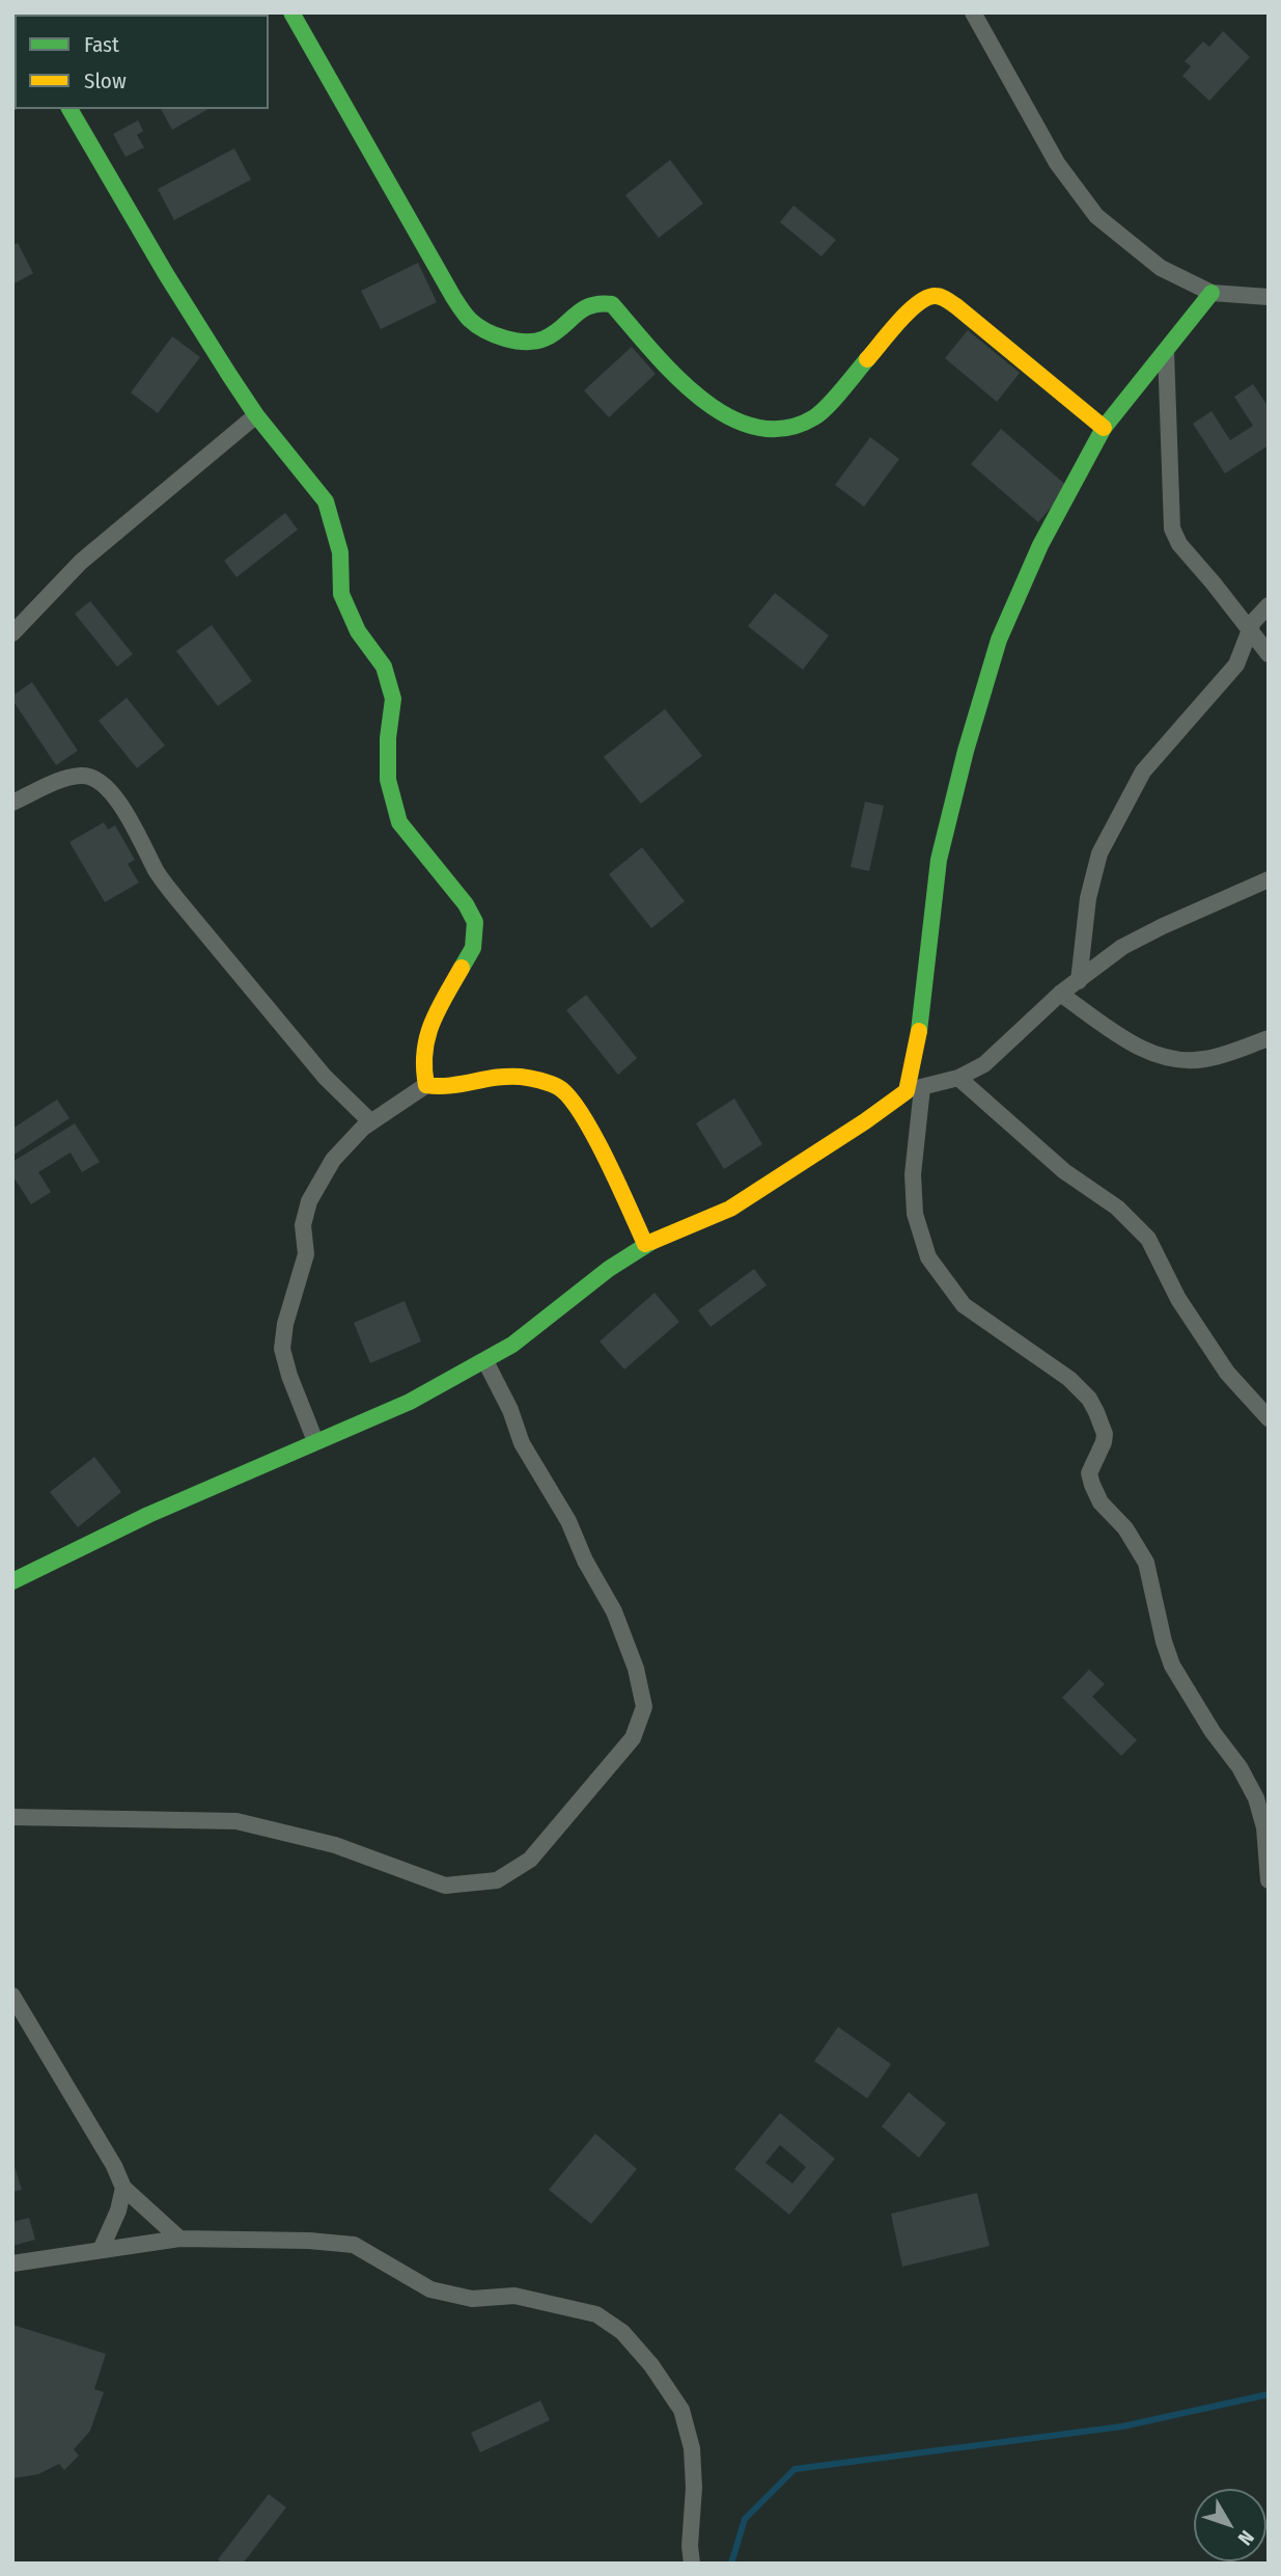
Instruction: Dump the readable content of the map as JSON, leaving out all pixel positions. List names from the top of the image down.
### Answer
{
  "legend": ["Fast", "Slow"],
  "north": "bottom right"
}
